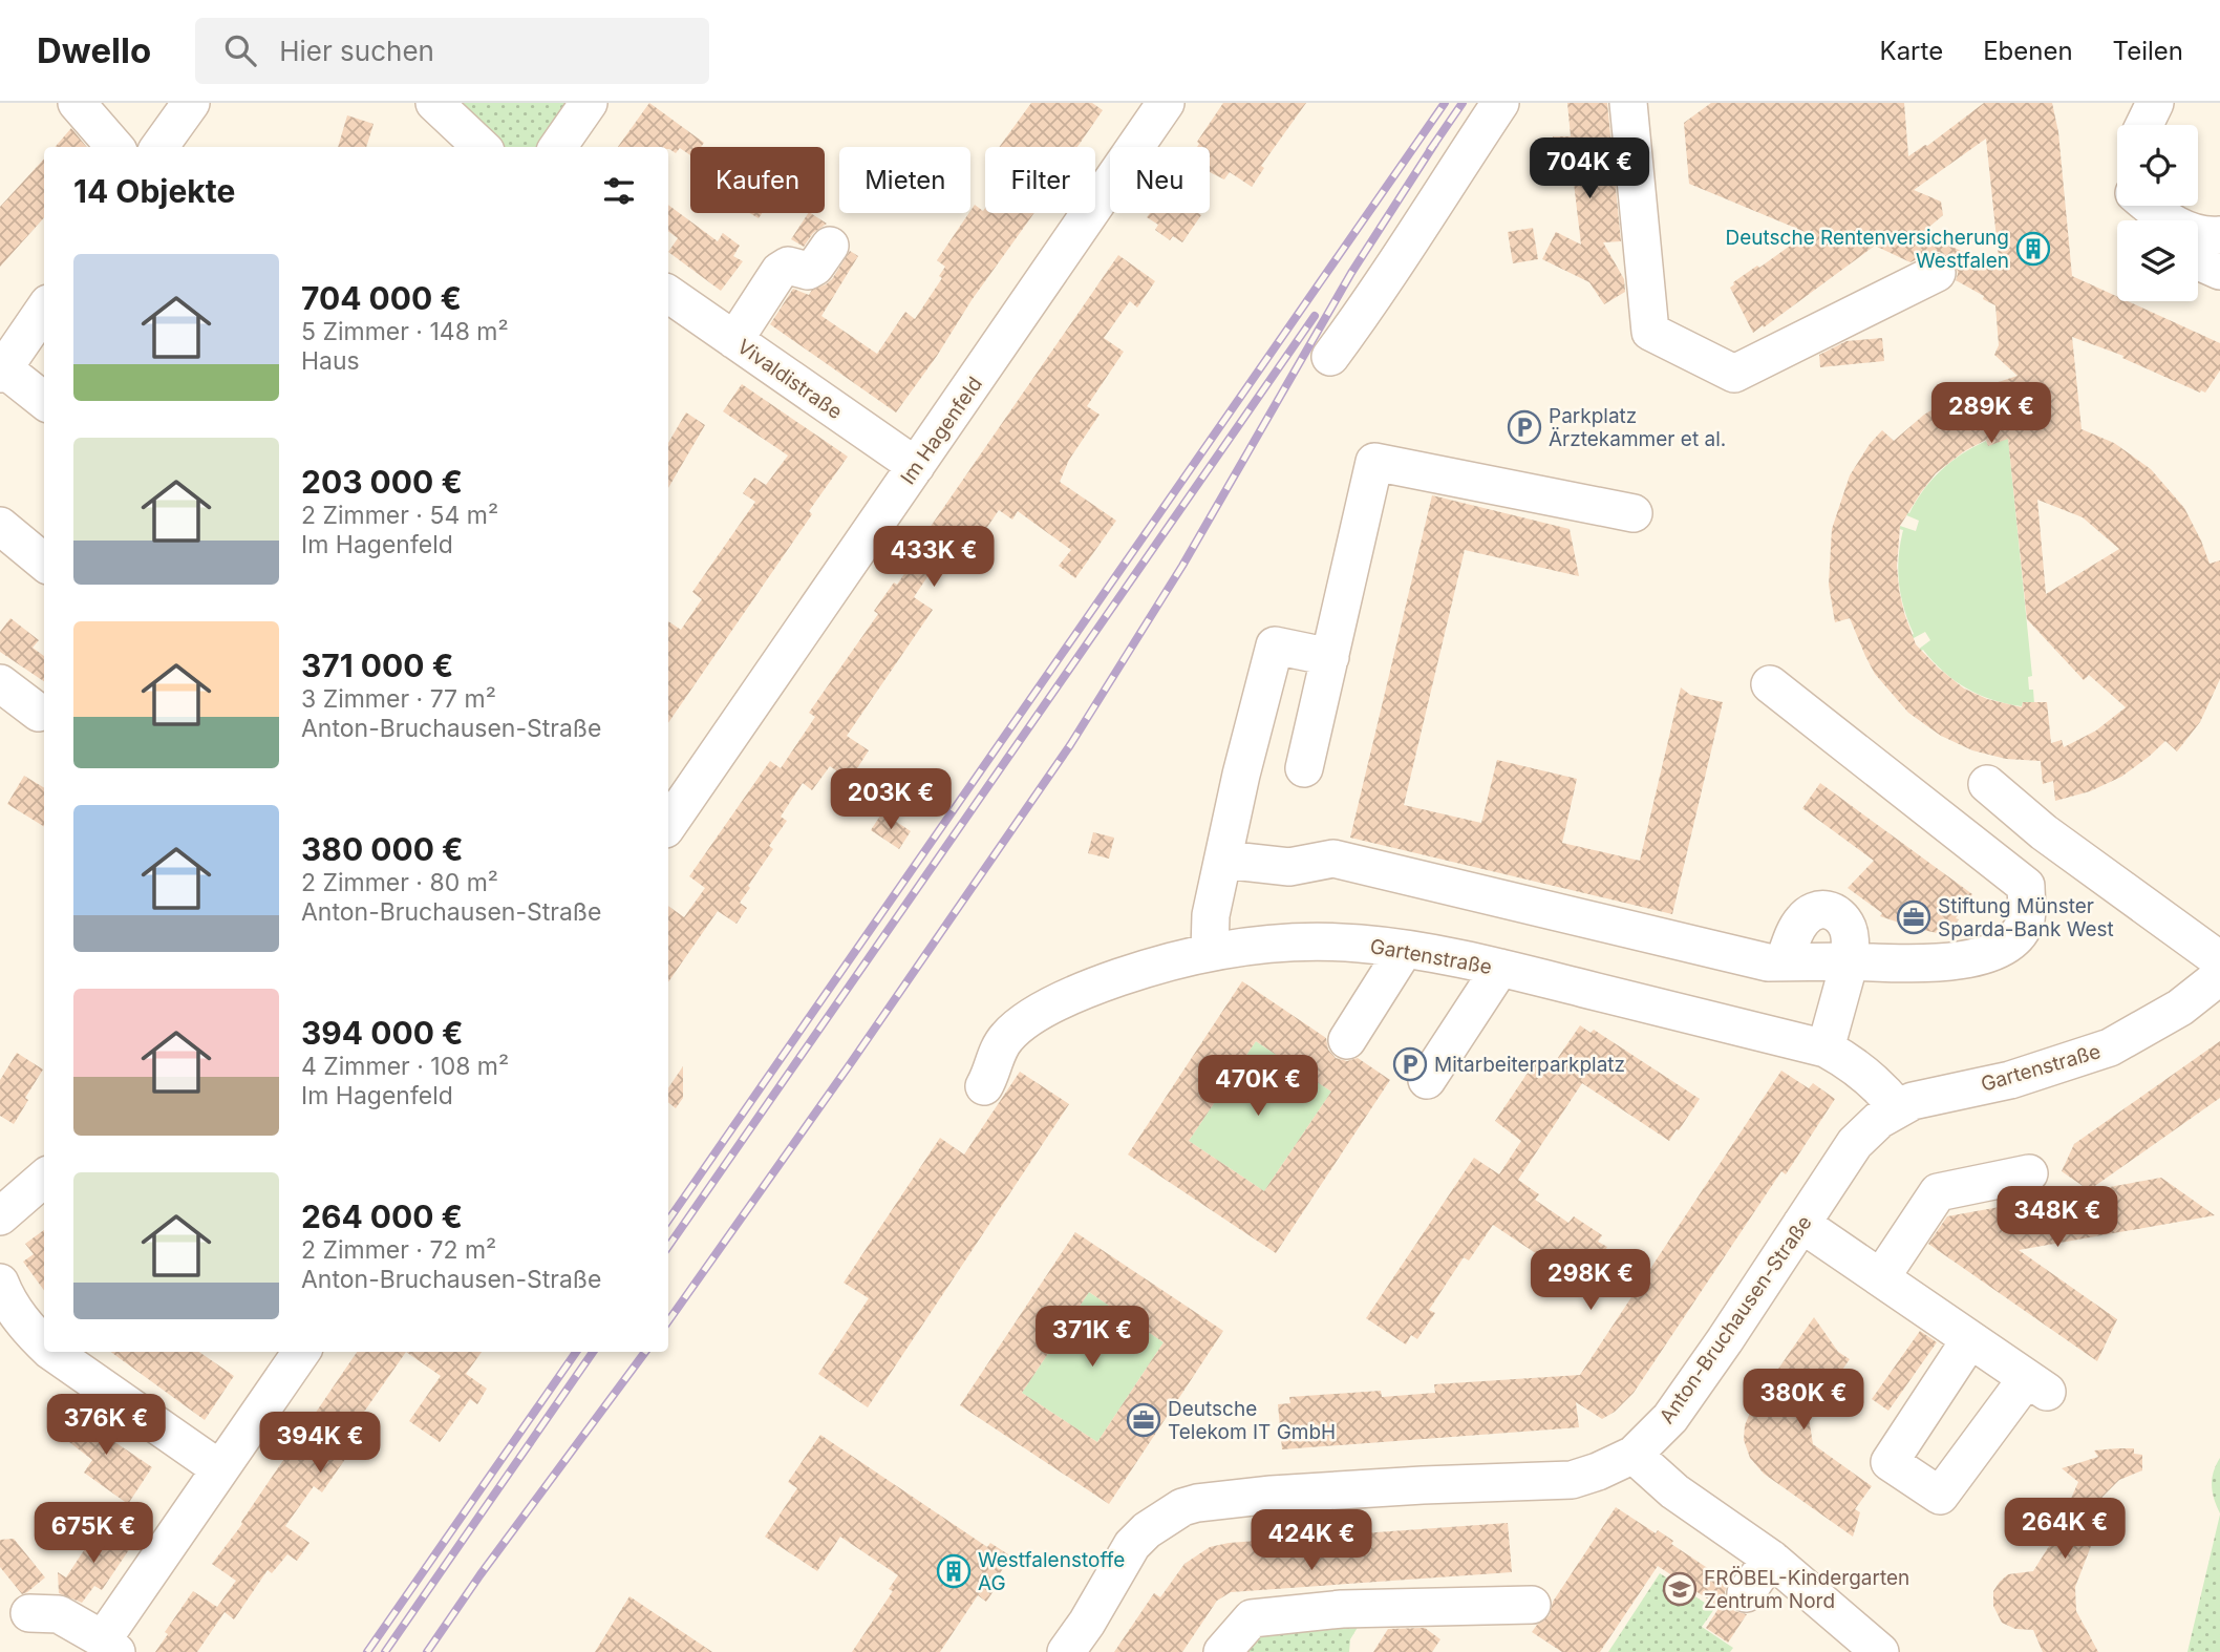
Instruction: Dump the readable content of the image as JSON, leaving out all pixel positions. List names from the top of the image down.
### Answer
{
  "streets": {
    "street": [
      "Vivaldistraße",
      "Im Hagenfeld",
      "Gartenstraße",
      "Anton-Bruchausen-Straße"
    ]
  },
  "crossings": [
    ["Vivaldistraße", "Im Hagenfeld"],
    ["Gartenstraße", "Anton-Bruchausen-Straße"]
  ],
  "places": {
    "building": ["Deutsche Rentenversicherung Westfalen", "Westfalenstoffe AG"],
    "parking": ["Parkplatz Ärztekammer et al.", "Mitarbeiterparkplatz"],
    "office": ["Stiftung Münster Sparda-Bank West", "Deutsche Telekom IT GmbH"],
    "school or university": ["FRÖBEL-Kindergarten Zentrum Nord"]
  },
  "page": {
    "header": "Dwello",
    "search": "Hier suchen",
    "nav": ["Karte", "Ebenen", "Teilen"],
    "price": [
      "704K €",
      "289K €",
      "433K €",
      "203K €",
      "470K €",
      "348K €",
      "298K €",
      "371K €",
      "380K €",
      "376K €",
      "394K €",
      "264K €",
      "675K €",
      "424K €"
    ],
    "chip": [
      "Kaufen",
      "Mieten",
      "Filter",
      "Neu"
    ],
    "heading": "14 Objekte",
    "list": [
      {
        "name": "704 000 €",
        "note": "5 Zimmer · 148 m² · Haus"
      },
      {
        "name": "203 000 €",
        "note": "2 Zimmer · 54 m² · Im Hagenfeld"
      },
      {
        "name": "371 000 €",
        "note": "3 Zimmer · 77 m² · Anton-Bruchausen-Straße"
      },
      {
        "name": "380 000 €",
        "note": "2 Zimmer · 80 m² · Anton-Bruchausen-Straße"
      },
      {
        "name": "394 000 €",
        "note": "4 Zimmer · 108 m² · Im Hagenfeld"
      },
      {
        "name": "264 000 €",
        "note": "2 Zimmer · 72 m² · Anton-Bruchausen-Straße"
      }
    ]
  }
}
